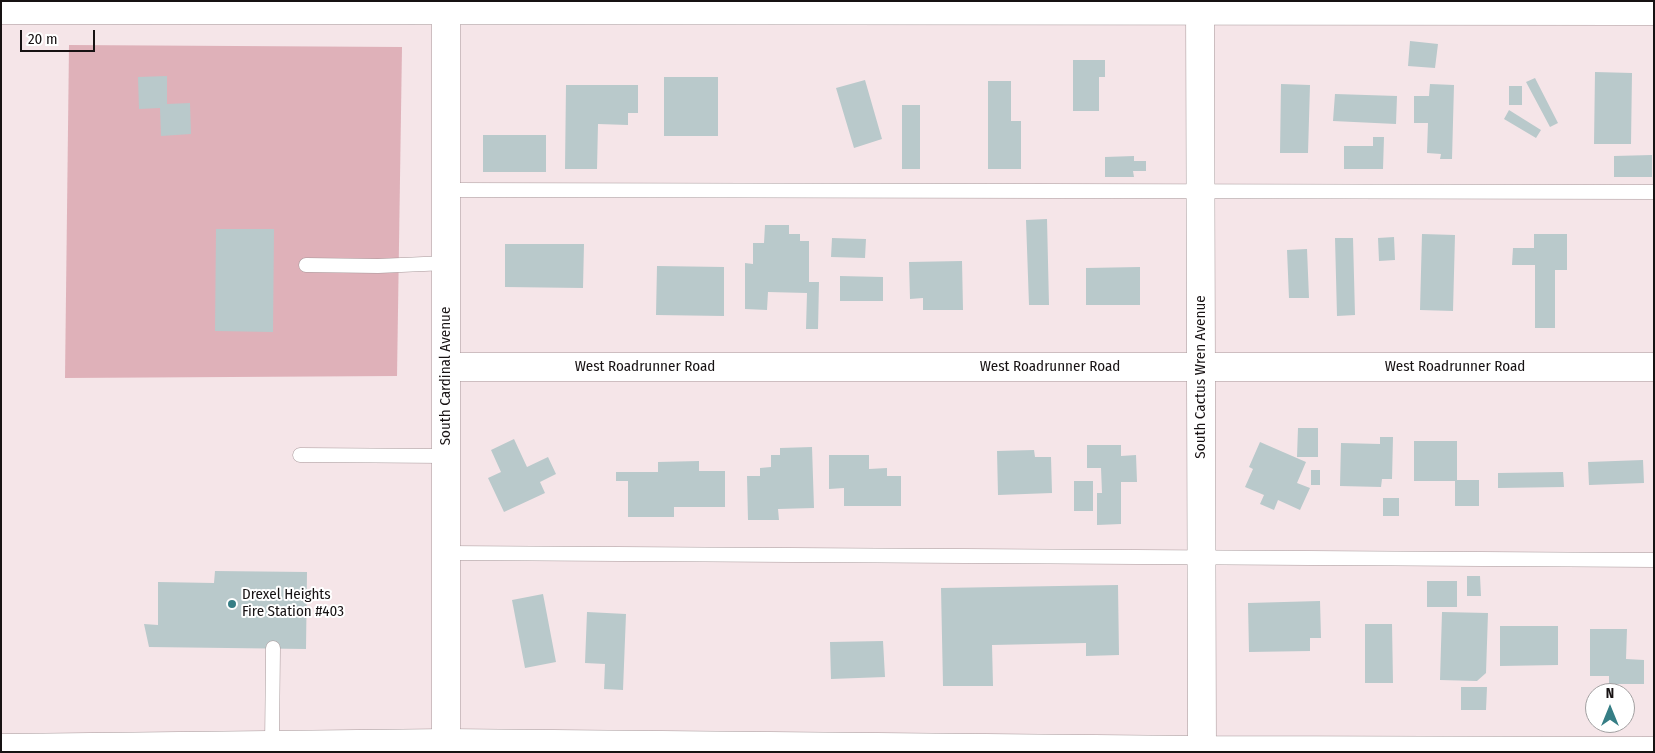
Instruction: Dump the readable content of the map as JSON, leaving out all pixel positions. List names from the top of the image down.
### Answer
{
  "streets": {
    "street": ["West Roadrunner Road", "South Cardinal Avenue", "South Cactus Wren Avenue"]
  },
  "crossings": [
    ["West Roadrunner Road", "South Cardinal Avenue"],
    ["West Roadrunner Road", "South Cactus Wren Avenue"]
  ],
  "places": ["Drexel Heights Fire Station #403"],
  "scale_bar": "20 m",
  "north": "top"
}
